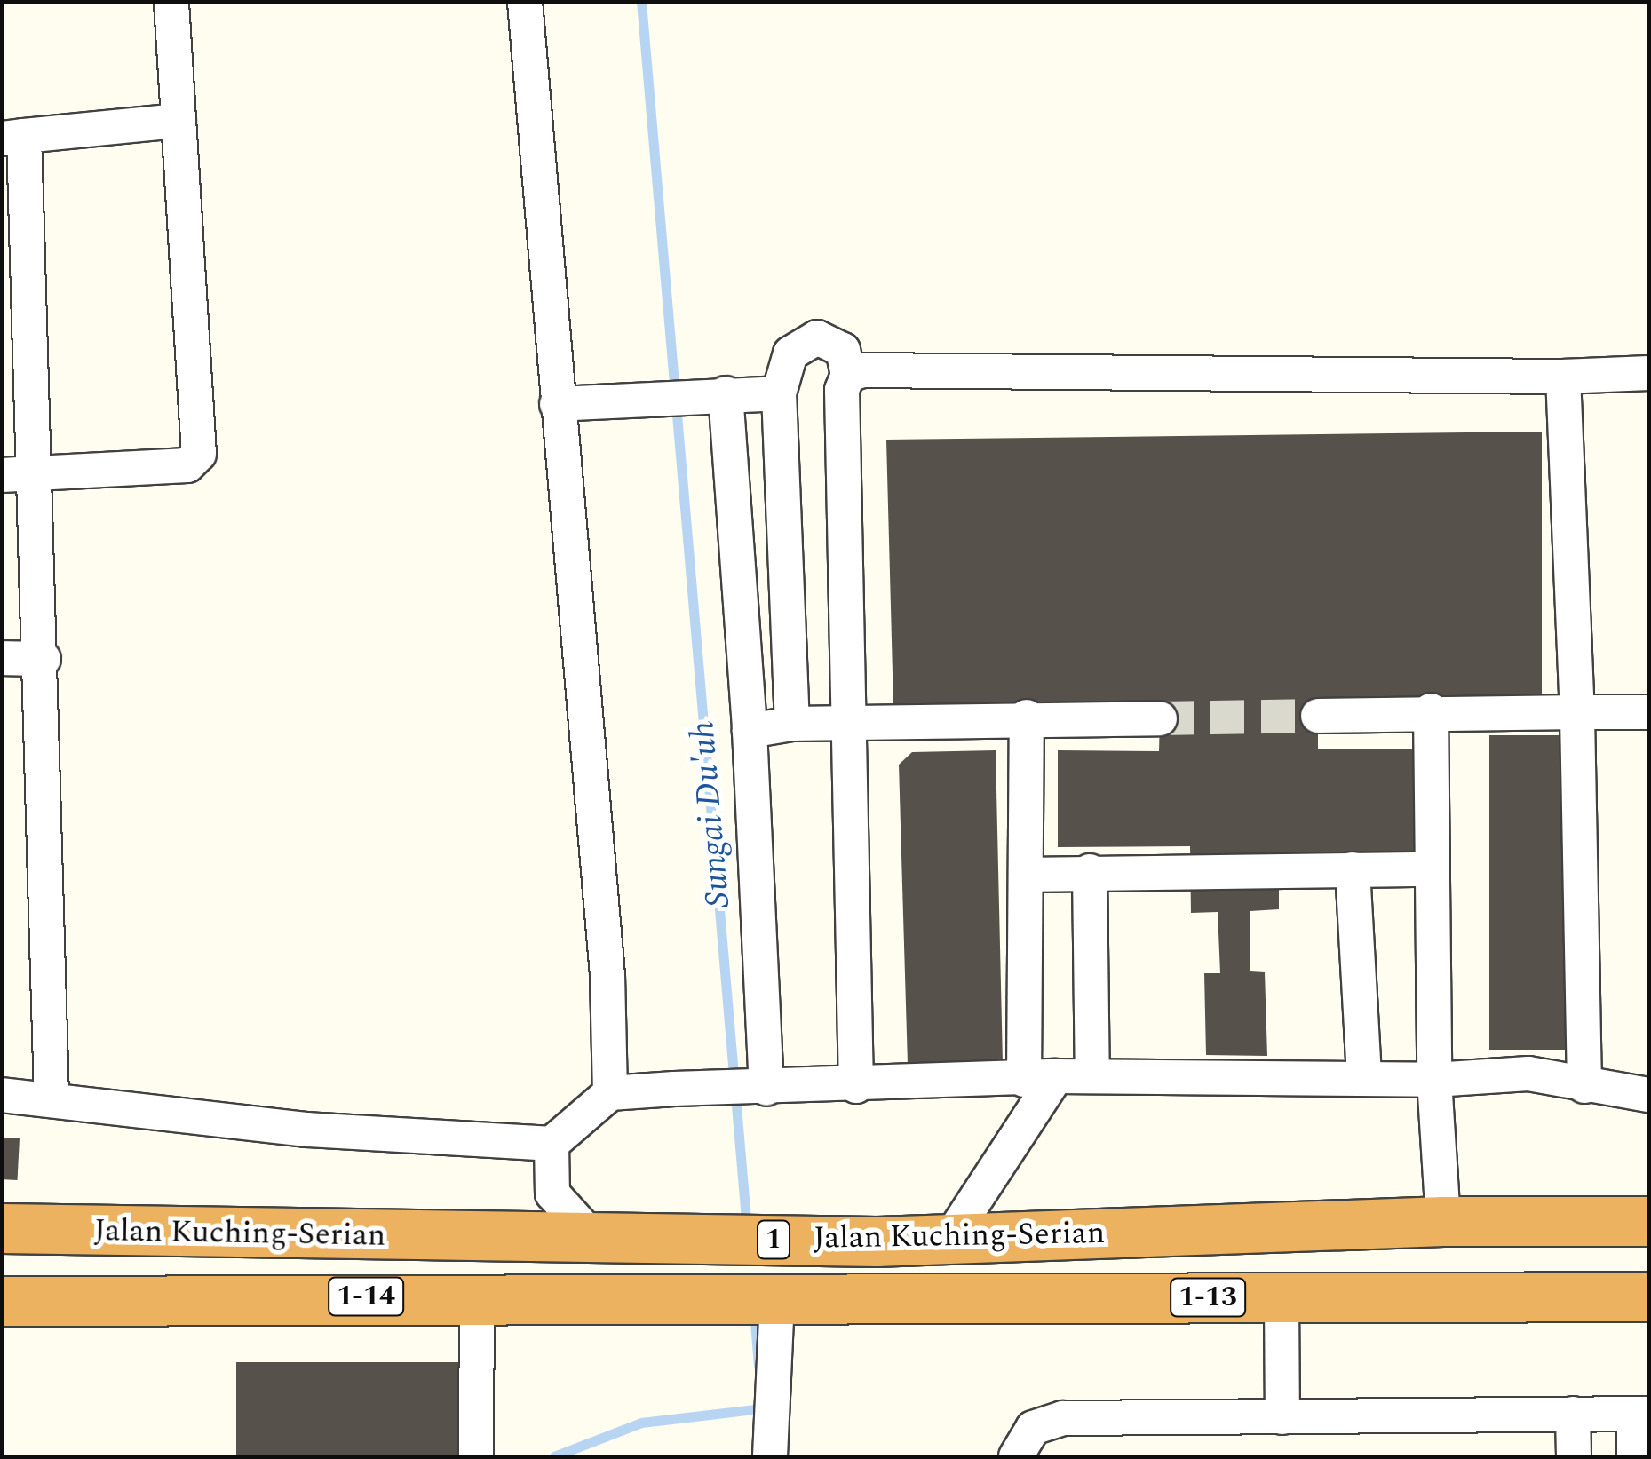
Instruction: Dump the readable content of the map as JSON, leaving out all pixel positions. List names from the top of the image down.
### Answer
{
  "streets": {
    "highway": [
      "Jalan Kuching-Serian",
      "1",
      "1-14",
      "1-13"
    ]
  },
  "water": ["Sungai Du'uh"]
}
